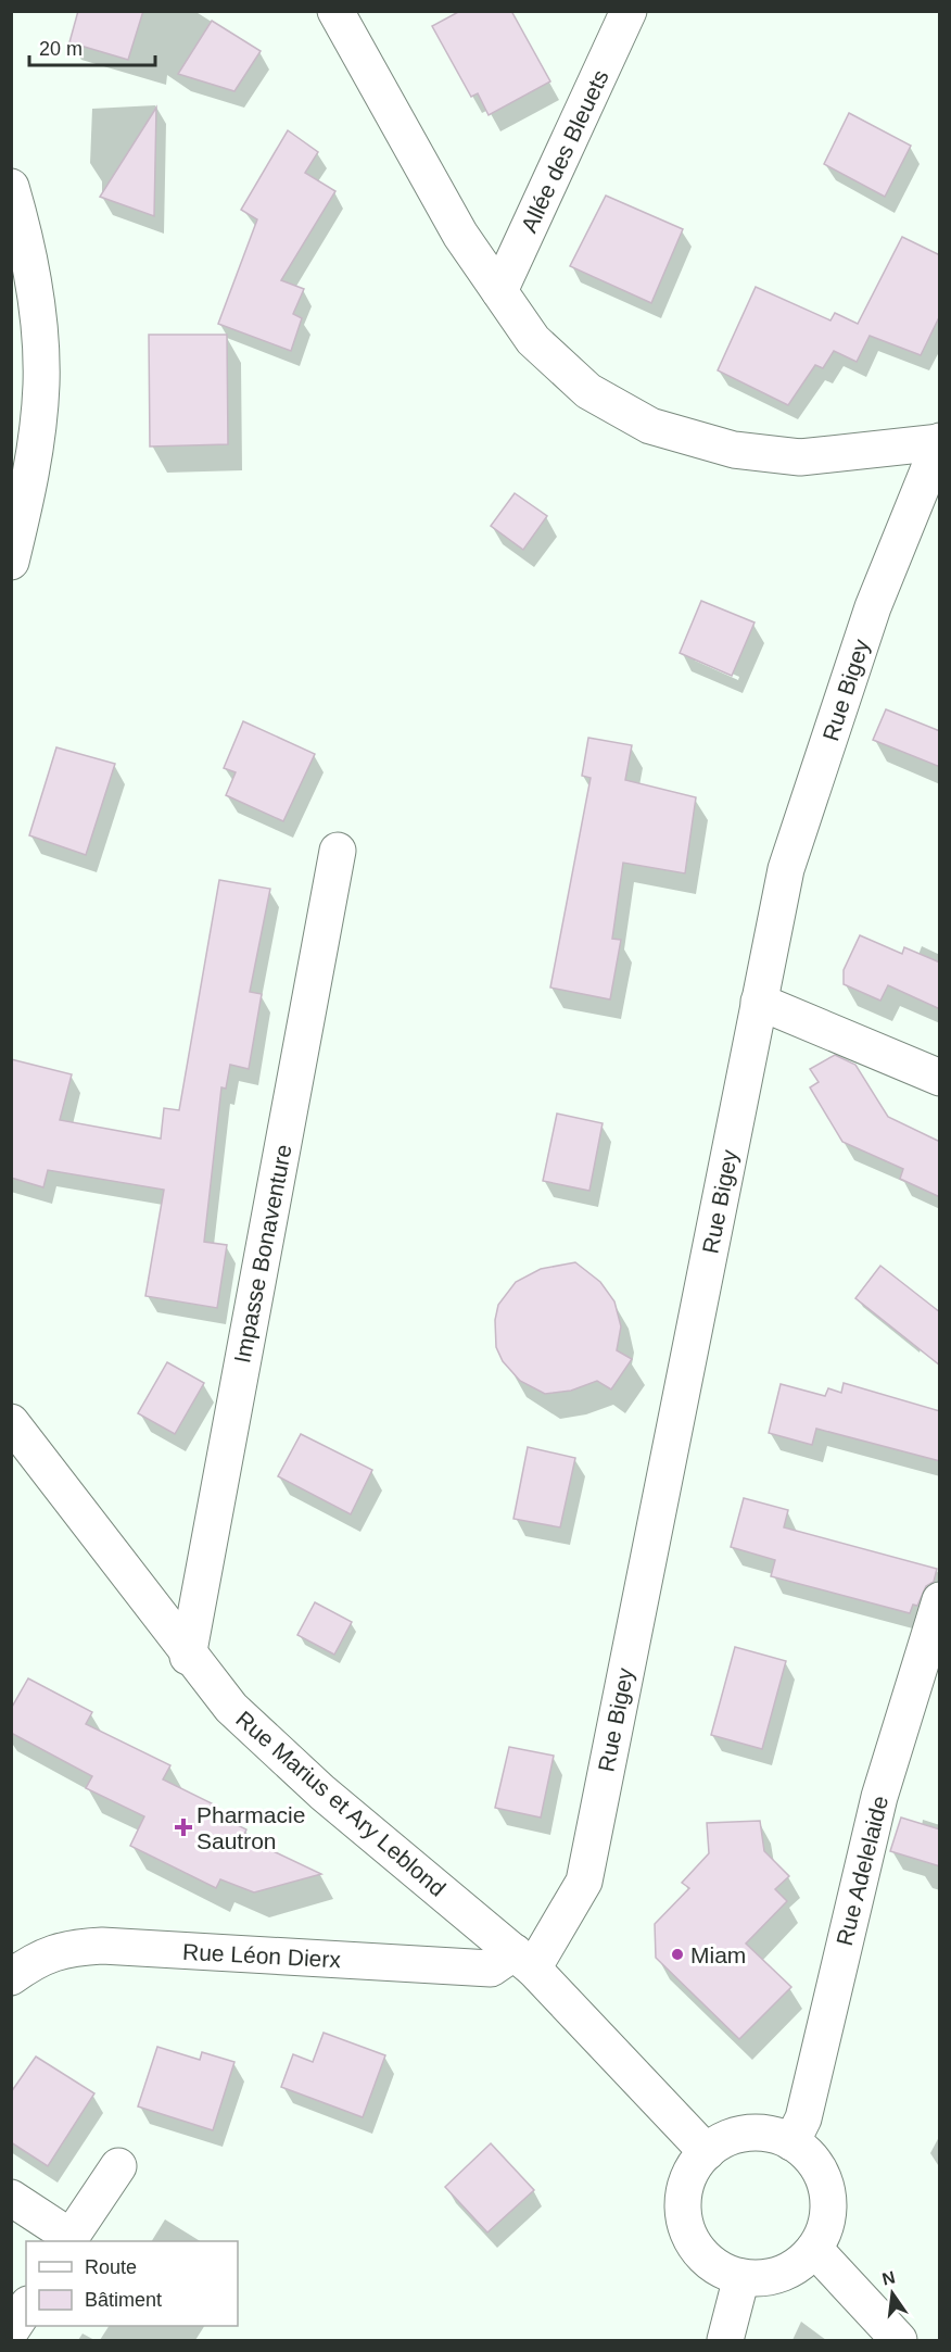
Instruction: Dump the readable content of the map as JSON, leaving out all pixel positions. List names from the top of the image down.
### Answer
{
  "streets": {
    "street": [
      "Allée des Bleuets",
      "Rue Bigey",
      "Impasse Bonaventure",
      "Rue Marius et Ary Leblond",
      "Rue Adelelaide",
      "Rue Léon Dierx"
    ]
  },
  "crossings": [
    ["Rue Bigey", "Rue Marius et Ary Leblond"],
    ["Rue Bigey", "Rue Léon Dierx"],
    ["Impasse Bonaventure", "Rue Marius et Ary Leblond"],
    ["Rue Marius et Ary Leblond", "Rue Adelelaide"],
    ["Rue Marius et Ary Leblond", "Rue Léon Dierx"]
  ],
  "places": {
    "health": ["Pharmacie Sautron"],
    "other": ["Miam"]
  },
  "legend": ["Route", "Bâtiment"],
  "scale_bar": "20 m",
  "north": "top"
}
